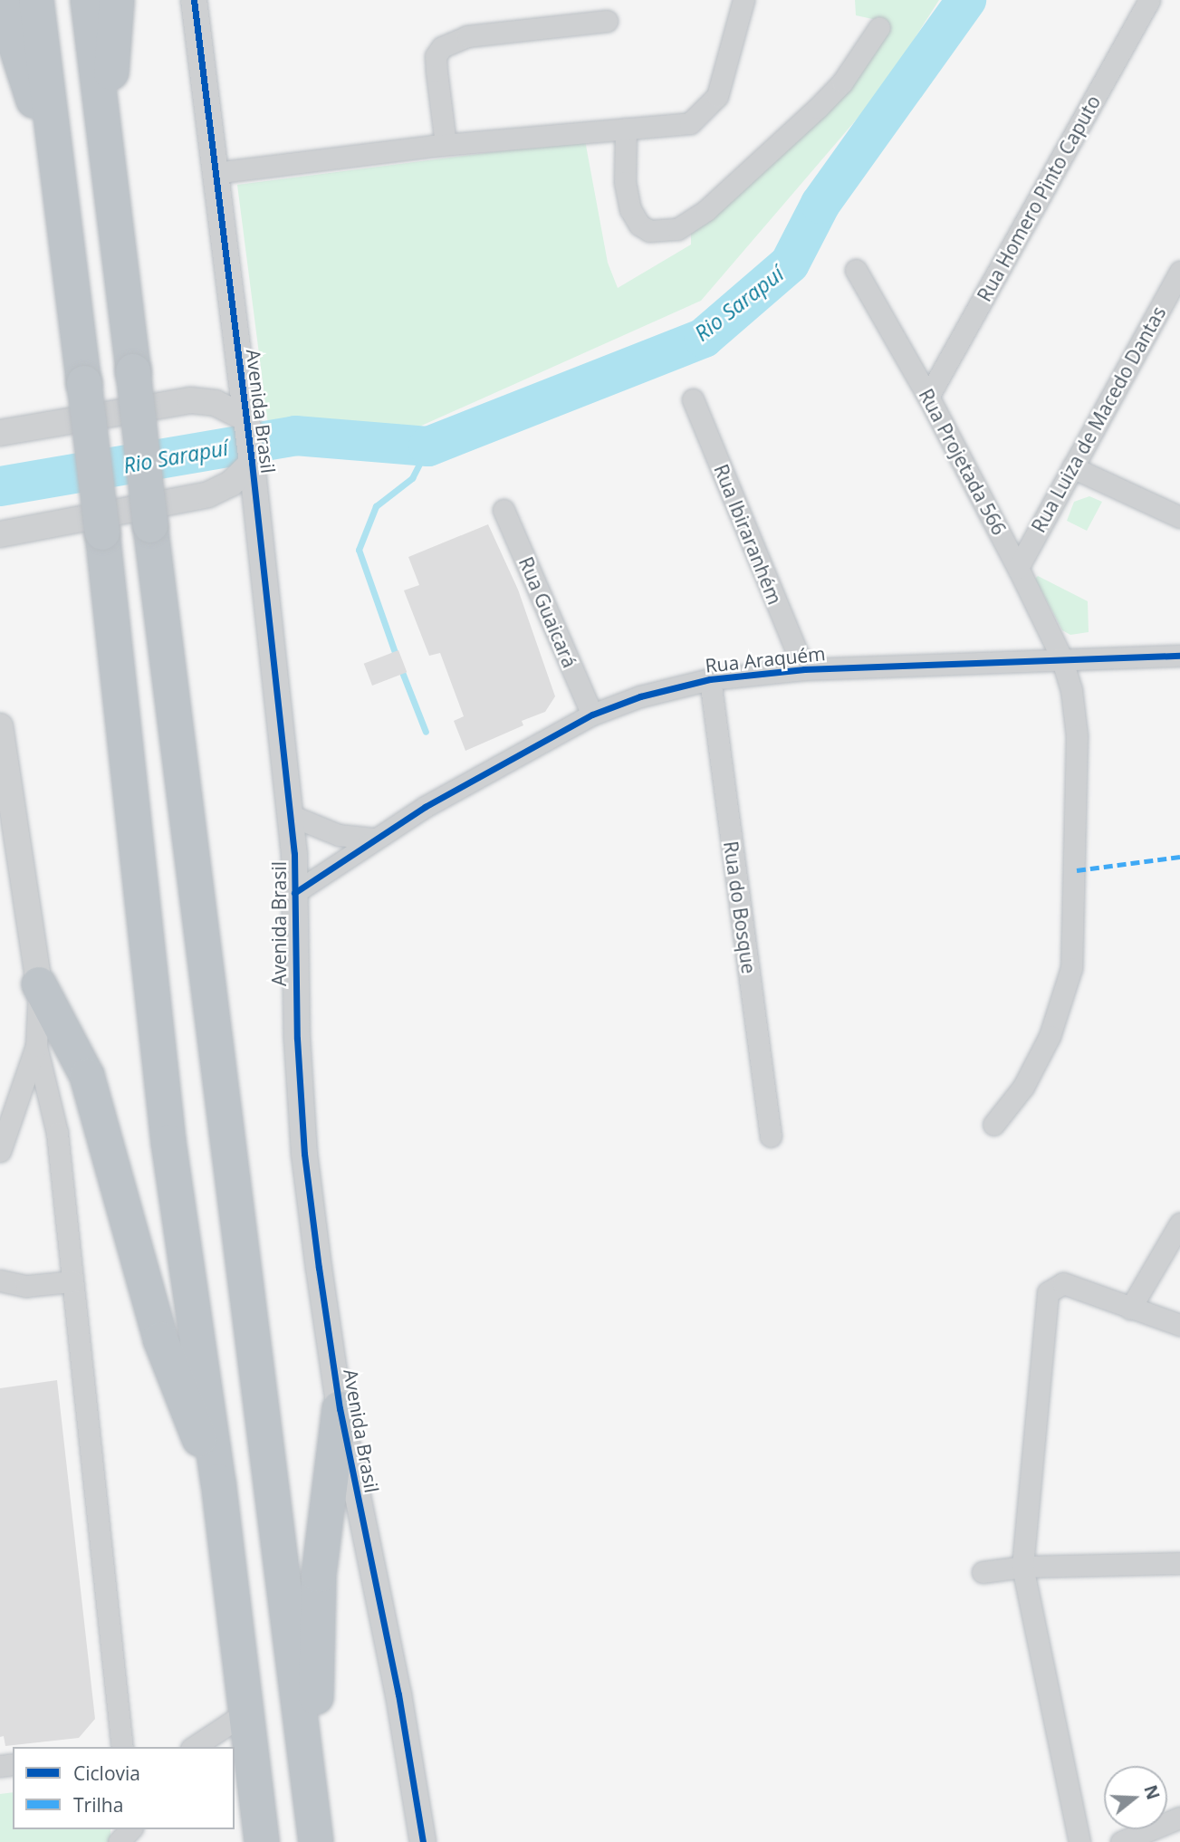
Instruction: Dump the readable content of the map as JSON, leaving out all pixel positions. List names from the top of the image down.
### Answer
{
  "streets": {
    "street": [
      "Rua Homero Pinto Caputo",
      "Avenida Brasil",
      "Rua Luiza de Macedo Dantas",
      "Rua Projetada 566",
      "Rua Ibiraranhém",
      "Rua Guaicará",
      "Rua Araquém",
      "Rua do Bosque"
    ]
  },
  "crossings": [
    ["Rua Homero Pinto Caputo", "Rua Projetada 566"],
    ["Avenida Brasil", "Rua Araquém"],
    ["Rua Luiza de Macedo Dantas", "Rua Projetada 566"],
    ["Rua Projetada 566", "Rua Araquém"],
    ["Rua Ibiraranhém", "Rua Araquém"],
    ["Rua Guaicará", "Rua Araquém"],
    ["Rua Araquém", "Rua do Bosque"]
  ],
  "water": ["Rio Sarapuí"],
  "legend": ["Ciclovia", "Trilha"],
  "north": "right"
}
